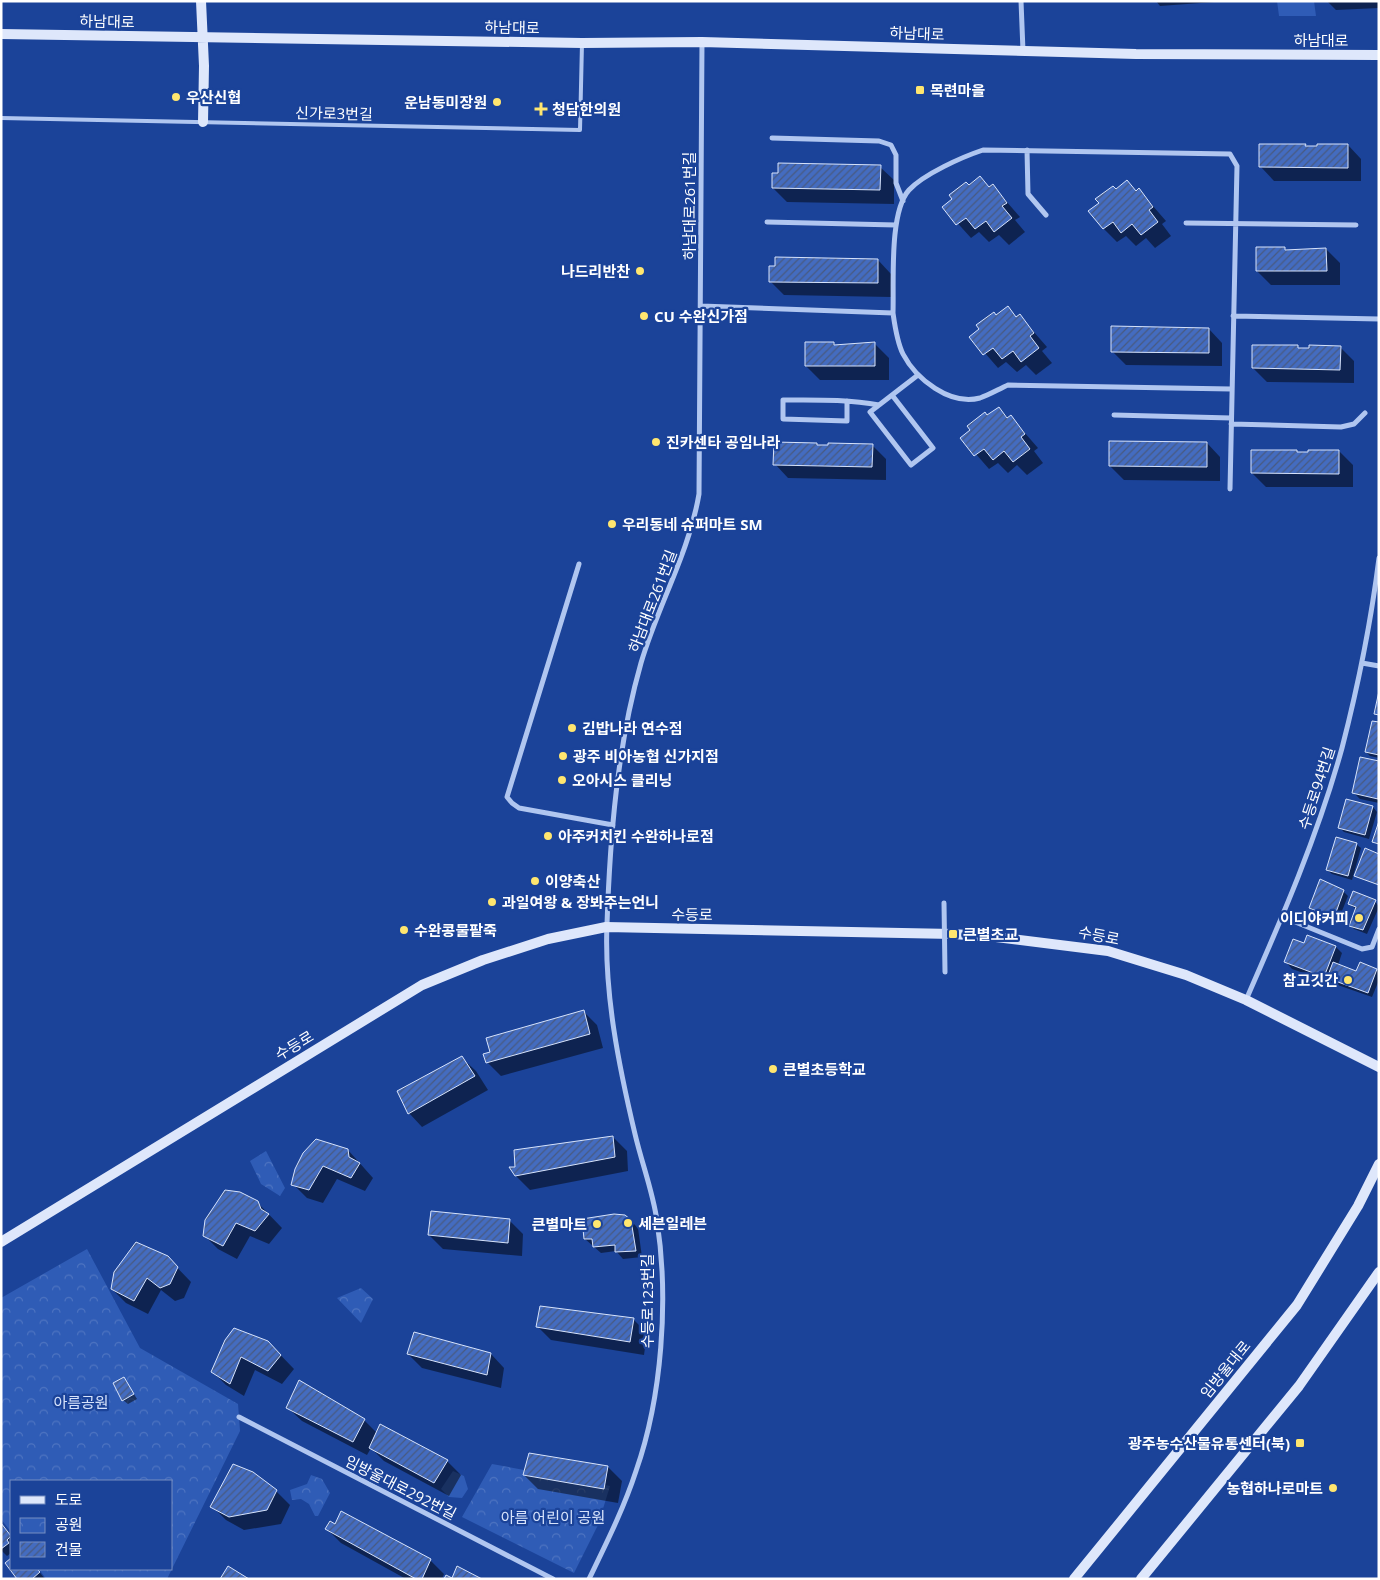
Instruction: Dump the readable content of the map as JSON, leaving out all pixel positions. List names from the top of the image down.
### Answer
{
  "streets": {
    "main road": ["하남대로", "수등로", "임방울대로"],
    "street": [
      "하남대로261번길",
      "수등로94번길",
      "수등로123번길",
      "임방울대로292번길"
    ],
    "lane": ["신가로3번길"]
  },
  "crossings": [
    ["하남대로", "신가로3번길"],
    ["하남대로", "하남대로261번길"],
    ["하남대로261번길", "수등로"],
    ["하남대로261번길", "수등로123번길"],
    ["수등로94번길", "수등로"],
    ["수등로", "수등로123번길"]
  ],
  "parks": ["아름공원", "아름 어린이 공원"],
  "places": {
    "transit": ["목련마을", "큰별초교", "광주농수산물유통센터(북)"],
    "other": [
      "우산신협",
      "운남동미장원",
      "나드리반찬",
      "CU 수완신가점",
      "진카센타 공임나라",
      "우리동네 슈퍼마트 SM",
      "김밥나라 연수점",
      "광주 비아농협 신가지점",
      "오아시스 클리닝",
      "아주커치킨 수완하나로점",
      "이양축산",
      "과일여왕 & 장봐주는언니",
      "이디야커피",
      "수완콩물팥죽",
      "참고깃간",
      "큰별초등학교",
      "세븐일레븐",
      "큰별마트",
      "농협하나로마트"
    ],
    "health": ["청담한의원"]
  },
  "legend": ["도로", "공원", "건물"]
}
